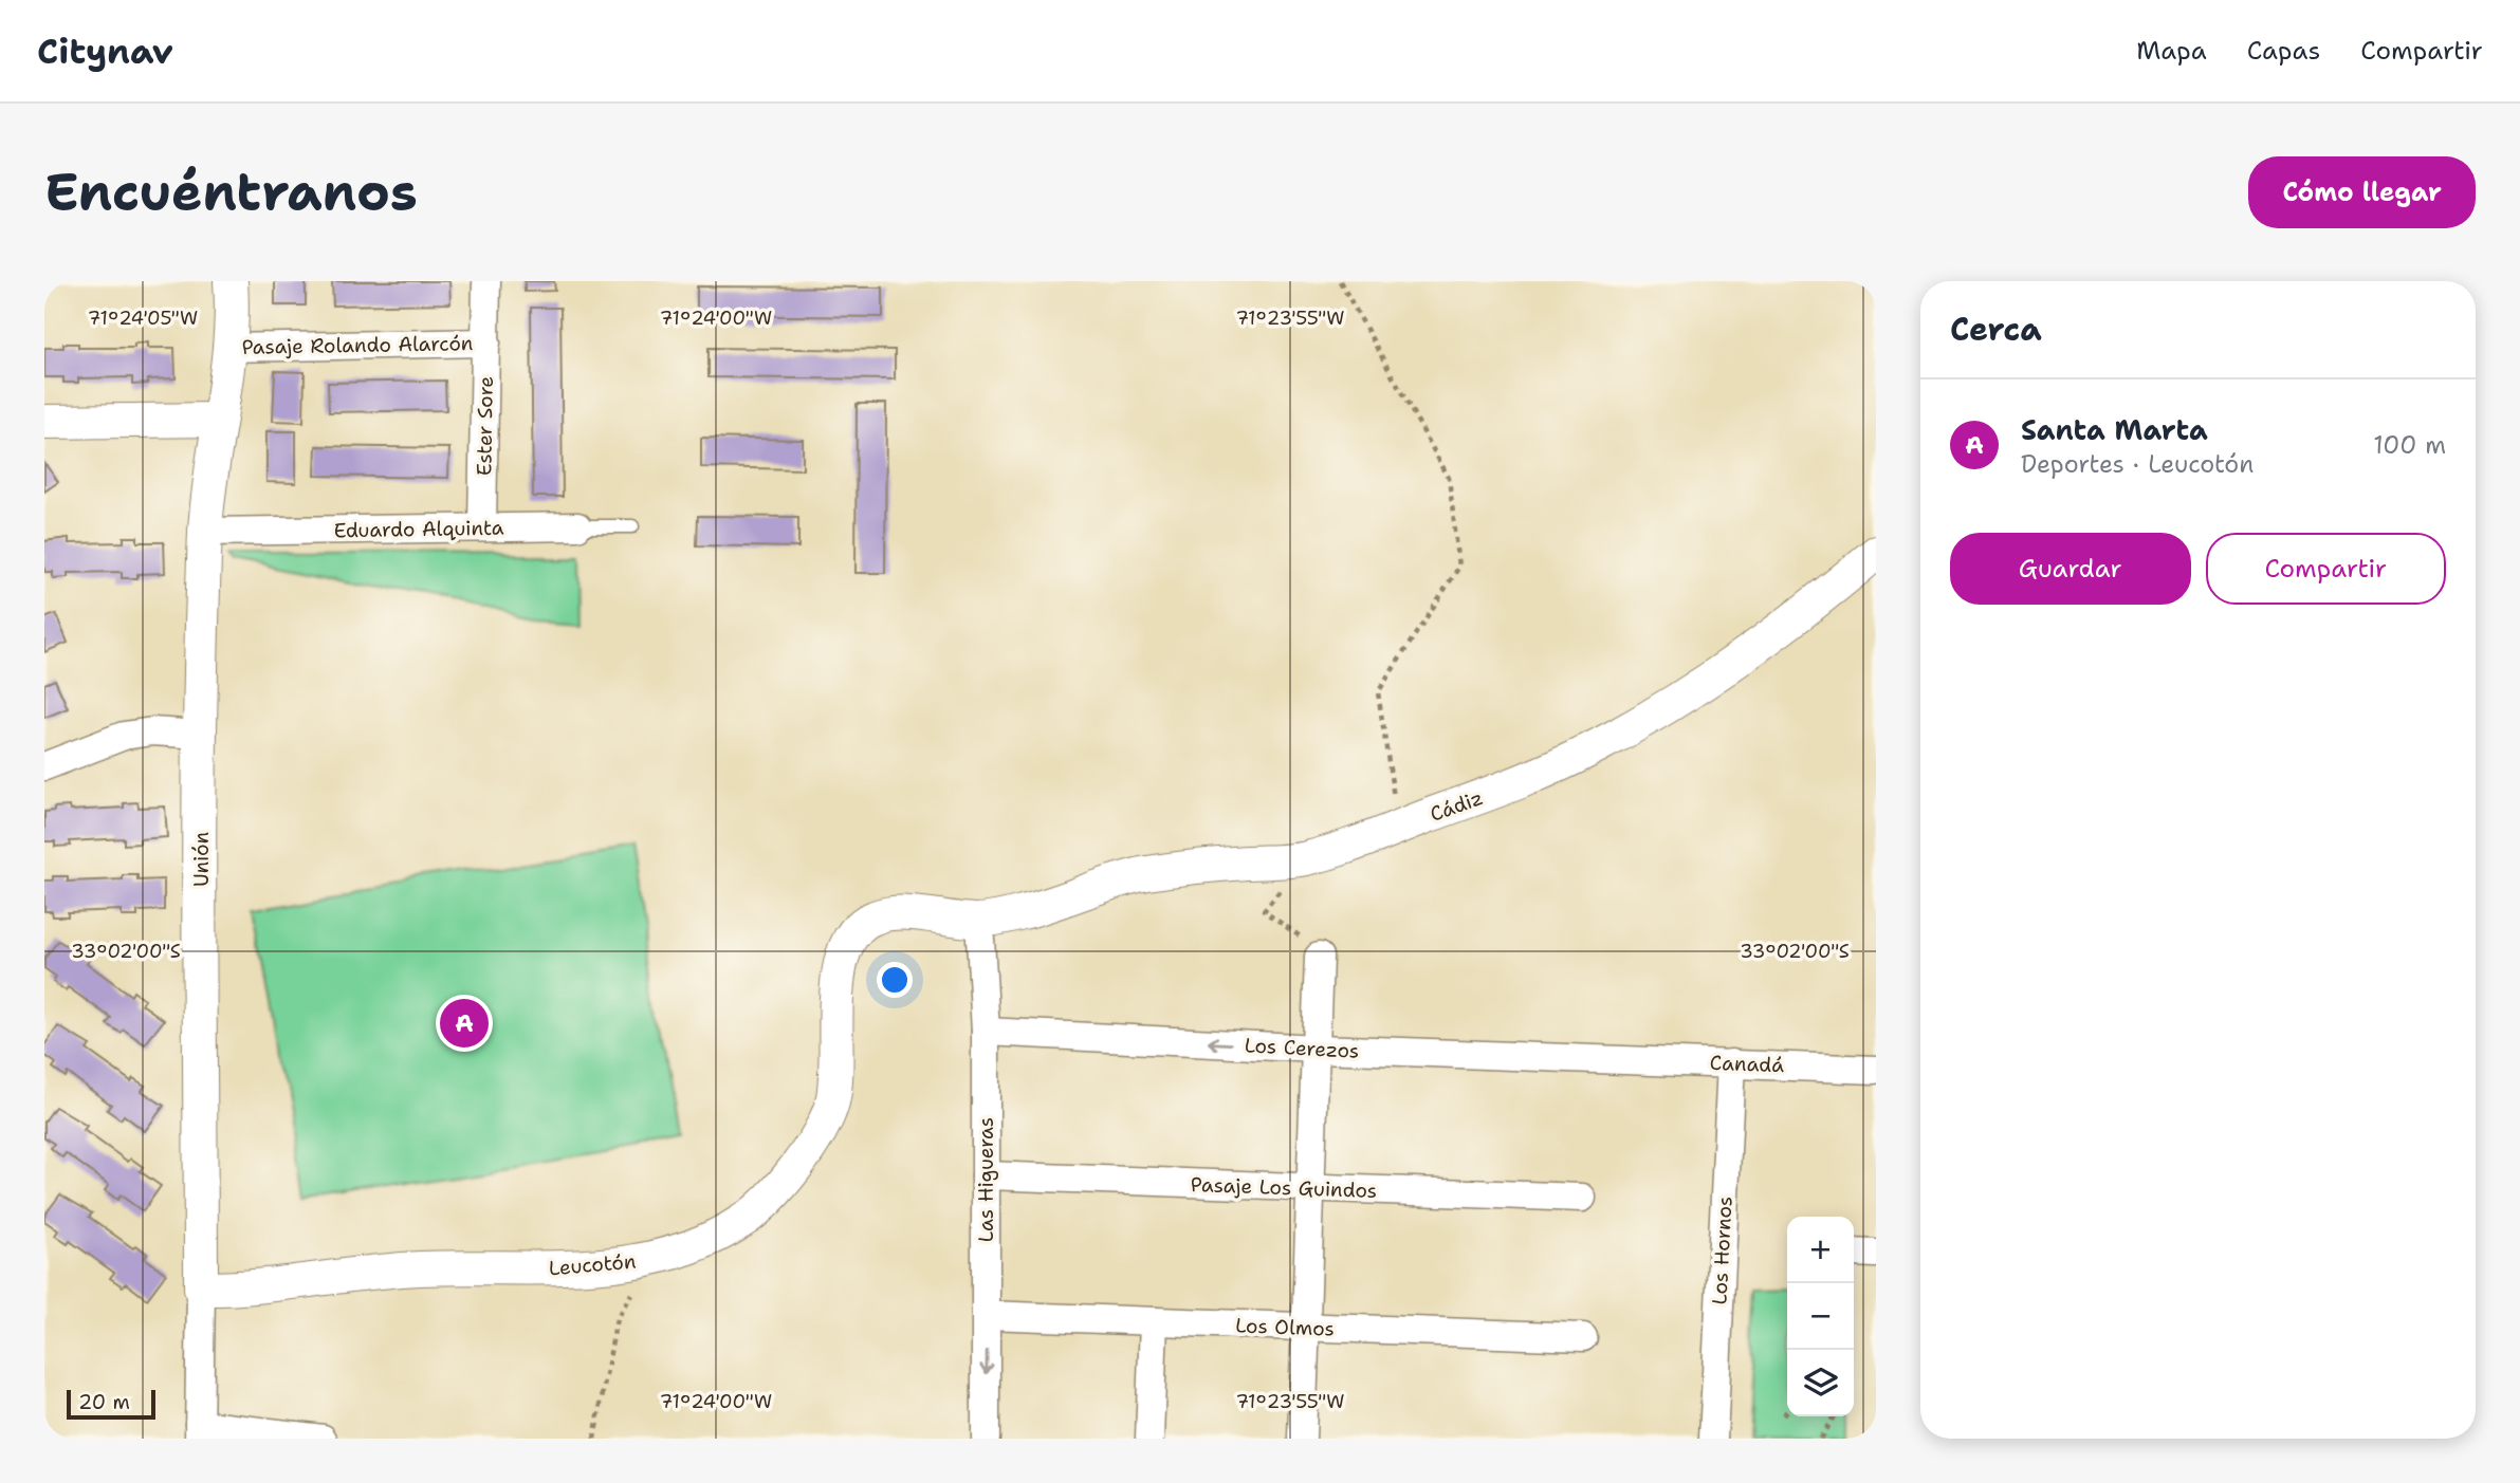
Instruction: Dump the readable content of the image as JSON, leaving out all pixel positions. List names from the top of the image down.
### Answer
{
  "streets": {
    "street": [
      "Pasaje Rolando Alarcón",
      "Ester Sore",
      "Eduardo Alquinta",
      "Cádiz",
      "Unión",
      "Los Cerezos",
      "Canadá",
      "Las Higueras",
      "Pasaje Los Guindos",
      "Los Hornos",
      "Leucotón",
      "Los Olmos"
    ]
  },
  "crossings": [
    ["Pasaje Rolando Alarcón", "Ester Sore"],
    ["Pasaje Rolando Alarcón", "Unión"],
    ["Ester Sore", "Eduardo Alquinta"],
    ["Eduardo Alquinta", "Unión"],
    ["Cádiz", "Las Higueras"],
    ["Cádiz", "Leucotón"],
    ["Unión", "Leucotón"],
    ["Los Cerezos", "Canadá"],
    ["Los Cerezos", "Las Higueras"],
    ["Canadá", "Los Hornos"],
    ["Las Higueras", "Pasaje Los Guindos"],
    ["Las Higueras", "Leucotón"],
    ["Las Higueras", "Los Olmos"]
  ],
  "one_way": ["Los Cerezos"],
  "scale_bar": "20 m",
  "page": {
    "header": "Citynav",
    "nav": ["Mapa", "Capas", "Compartir"],
    "buttons": [
      "Cómo llegar",
      ["Guardar", "Compartir"]
    ],
    "title": "Encuéntranos",
    "heading": "Cerca",
    "list": [
      {
        "mark": "A",
        "name": "Santa Marta",
        "note": "Deportes · Leucotón",
        "value": "100 m"
      }
    ],
    "pins": "A",
    "map_buttons": ["+", "−"],
    "scale": "20 m"
  },
  "coordinates": [
    "71°24'05\"W",
    "71°24'00\"W",
    "71°23'55\"W",
    "33°02'00\"S"
  ]
}
